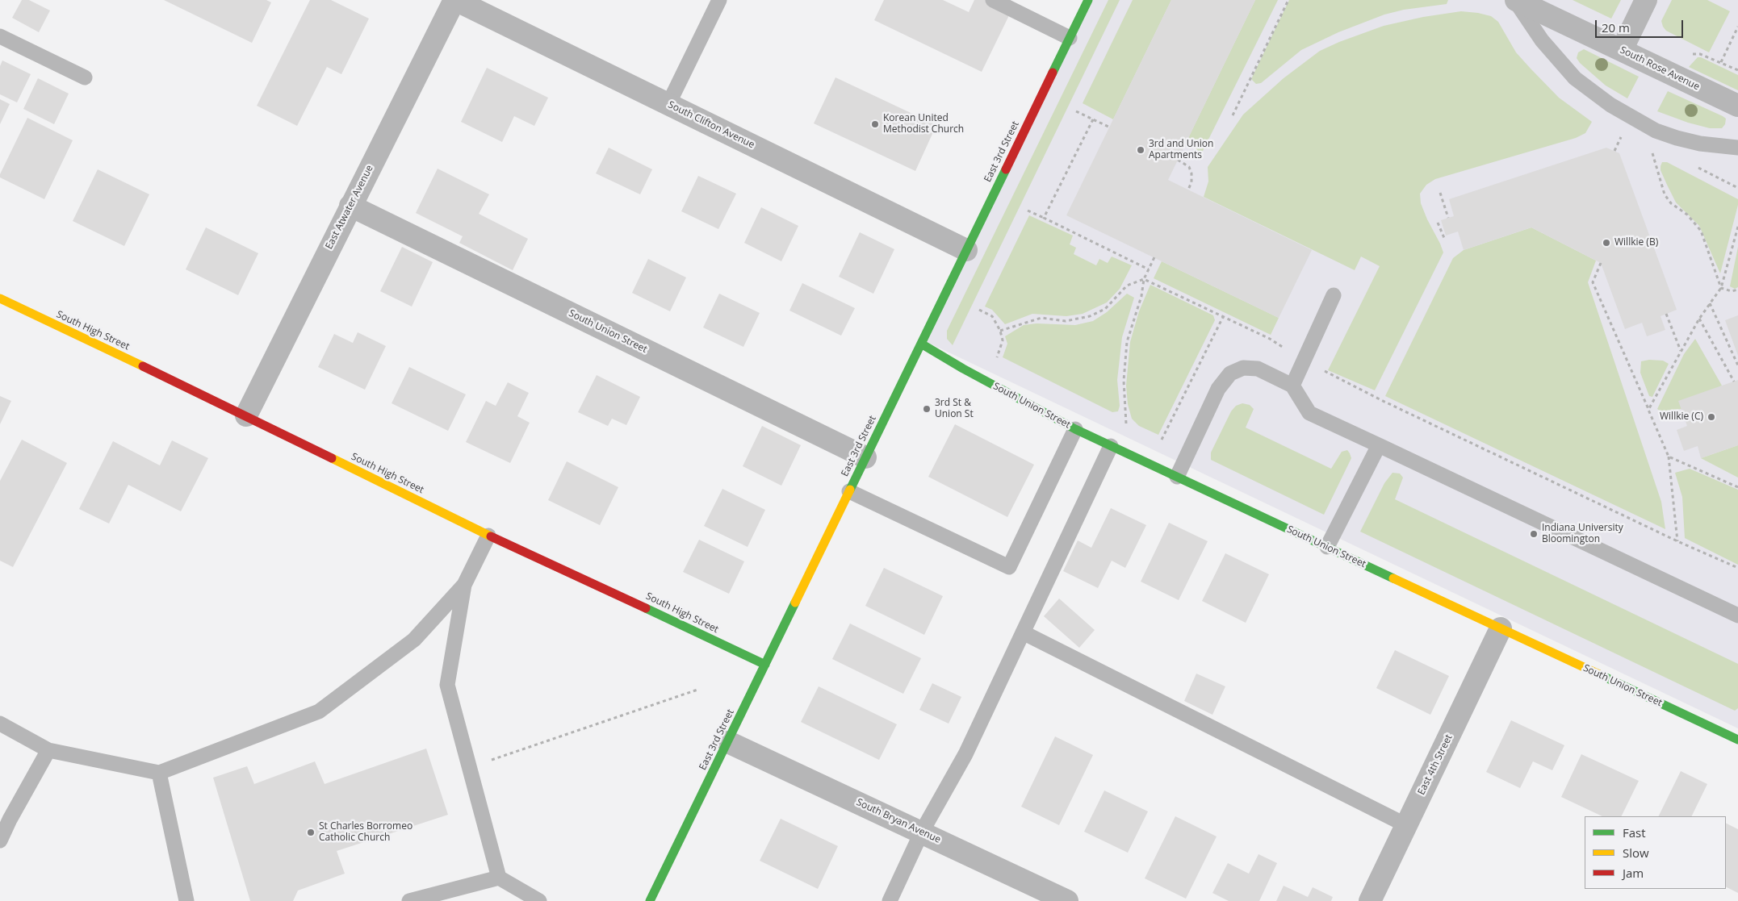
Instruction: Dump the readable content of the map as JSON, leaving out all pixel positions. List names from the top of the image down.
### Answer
{
  "streets": {
    "street": [
      "South Rose Avenue",
      "South Clifton Avenue",
      "East 3rd Street",
      "East Atwater Avenue",
      "South High Street",
      "South Union Street",
      "East 4th Street",
      "South Bryan Avenue"
    ]
  },
  "crossings": [
    ["South Clifton Avenue", "East 3rd Street"],
    ["South Clifton Avenue", "East Atwater Avenue"],
    ["East 3rd Street", "South High Street"],
    ["East 3rd Street", "South Union Street"],
    ["East 3rd Street", "South Bryan Avenue"],
    ["East Atwater Avenue", "South High Street"],
    ["East Atwater Avenue", "South Union Street"],
    ["South Union Street", "East 4th Street"]
  ],
  "places": [
    "Korean United Methodist Church",
    "3rd and Union Apartments",
    "Willkie (B)",
    "3rd St & Union St",
    "Willkie (C)",
    "Indiana University Bloomington",
    "St Charles Borromeo Catholic Church"
  ],
  "legend": ["Fast", "Slow", "Jam"],
  "scale_bar": "20 m"
}
